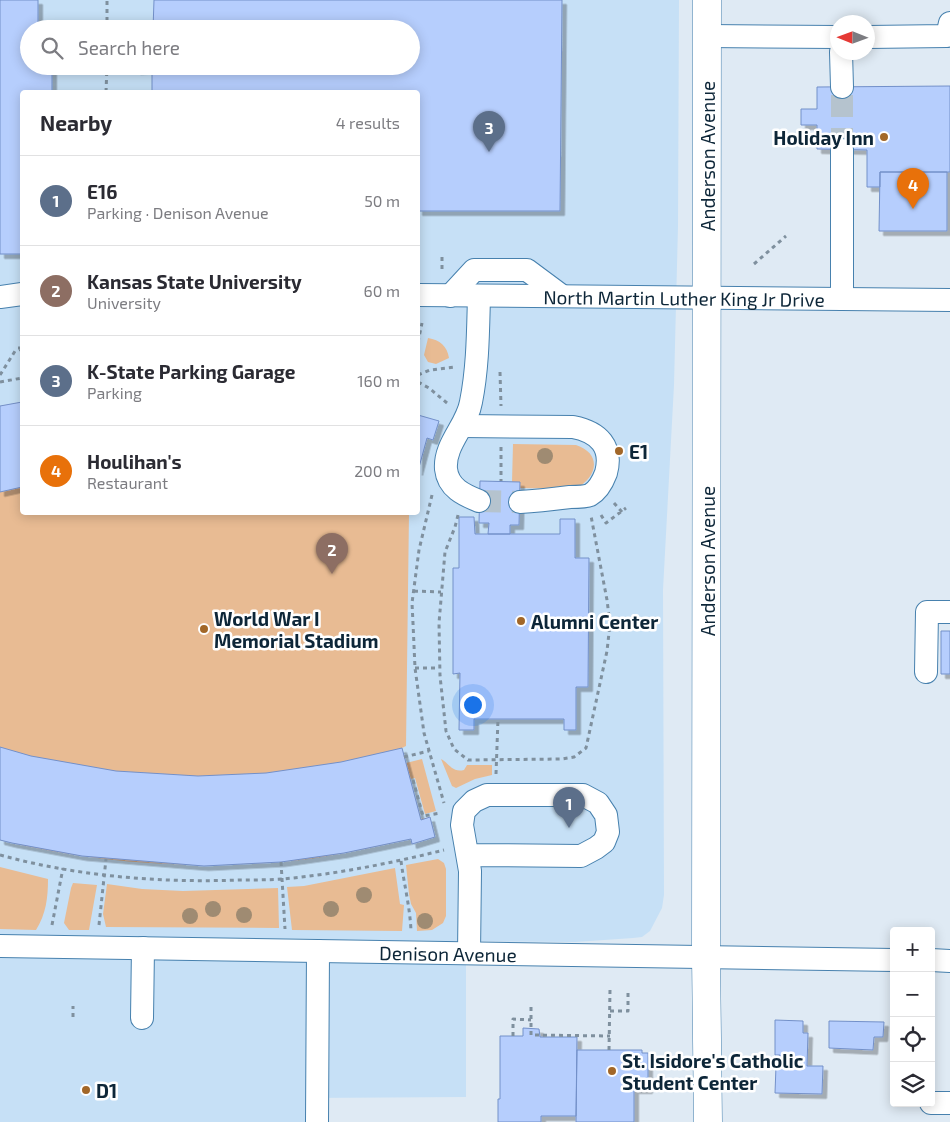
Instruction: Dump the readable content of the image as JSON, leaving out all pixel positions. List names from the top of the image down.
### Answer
{
  "streets": {
    "main road": ["Anderson Avenue"],
    "street": ["North Martin Luther King Jr Drive", "Denison Avenue"]
  },
  "crossings": [
    ["Anderson Avenue", "North Martin Luther King Jr Drive"],
    ["Anderson Avenue", "Denison Avenue"]
  ],
  "places": [
    "Holiday Inn",
    "E1",
    "Alumni Center",
    "World War I Memorial Stadium",
    "St. Isidore's Catholic Student Center",
    "D1"
  ],
  "north": "left",
  "page": {
    "search": "Search here",
    "heading": ["Nearby", "4 results"],
    "pins": [
      "3",
      "4",
      "2",
      "1"
    ],
    "list": [
      {
        "mark": "1",
        "name": "E16",
        "note": "Parking · Denison Avenue",
        "value": "50 m"
      },
      {
        "mark": "2",
        "name": "Kansas State University",
        "note": "University",
        "value": "60 m"
      },
      {
        "mark": "3",
        "name": "K-State Parking Garage",
        "note": "Parking",
        "value": "160 m"
      },
      {
        "mark": "4",
        "name": "Houlihan's",
        "note": "Restaurant",
        "value": "200 m"
      }
    ],
    "map_buttons": ["+", "−"]
  }
}
